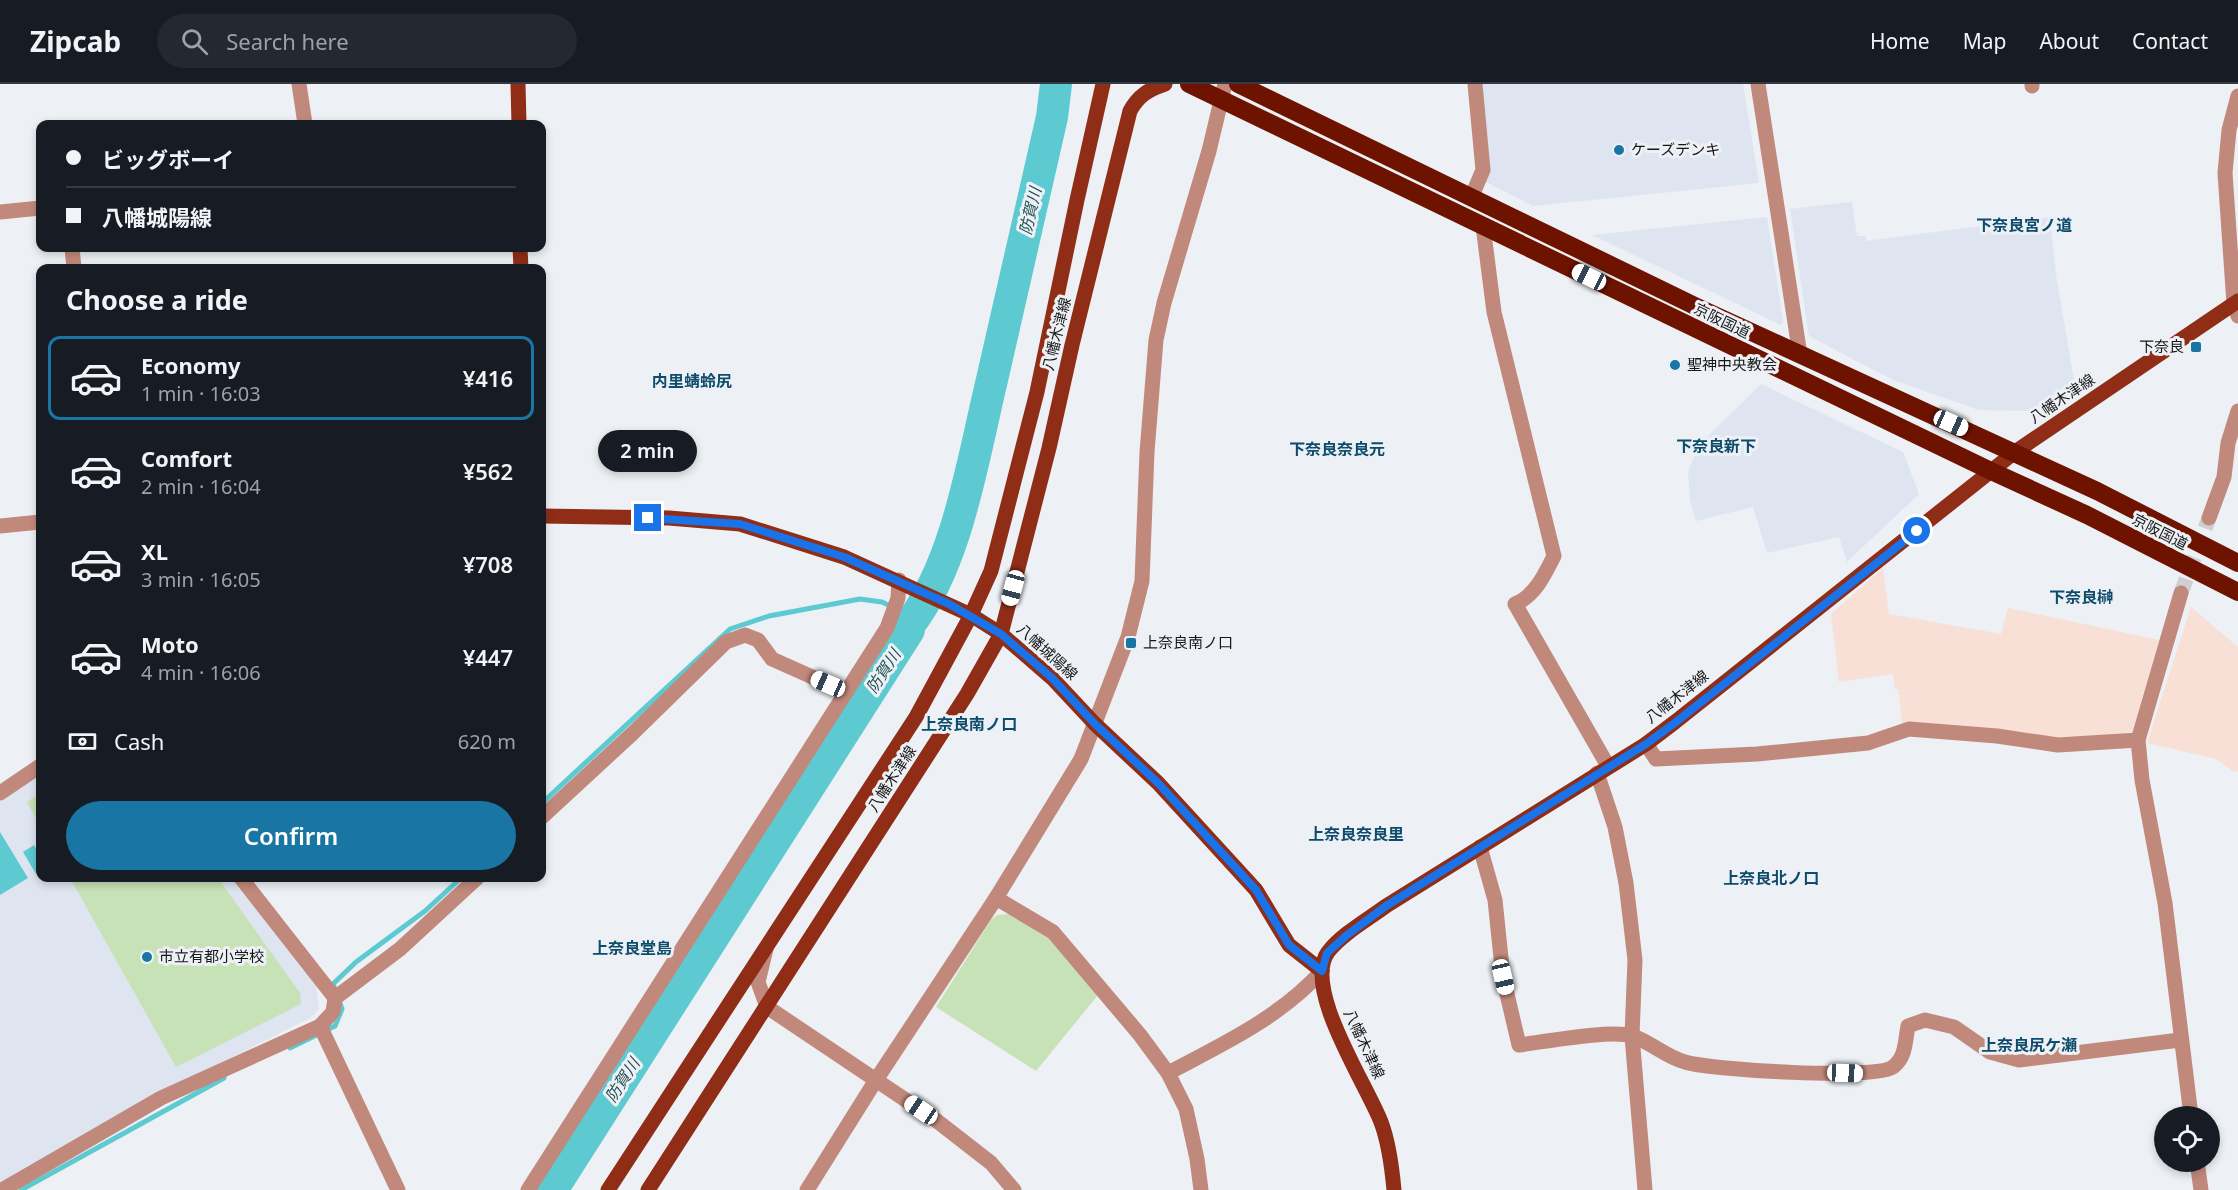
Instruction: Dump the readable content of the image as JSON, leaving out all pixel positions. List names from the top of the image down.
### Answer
{
  "streets": {
    "highway": ["京阪国道"],
    "main road": ["八幡木津線", "八幡城陽線"]
  },
  "crossings": [
    ["京阪国道", "八幡木津線"],
    ["八幡木津線", "八幡城陽線"]
  ],
  "districts": [
    "下奈良宮ノ道",
    "内里蜻蛉尻",
    "下奈良新下",
    "下奈良奈良元",
    "下奈良榊",
    "上奈良南ノ口",
    "上奈良奈良里",
    "上奈良北ノ口",
    "上奈良堂島",
    "上奈良尻ケ瀬"
  ],
  "water": ["防賀川"],
  "places": {
    "other": ["ケーズデンキ", "聖神中央教会", "市立有都小学校"],
    "transit": ["下奈良", "上奈良南ノ口"]
  },
  "page": {
    "header": "Zipcab",
    "search": "Search here",
    "nav": [
      "Home",
      "Map",
      "About",
      "Contact"
    ],
    "banner": ["ビッグボーイ", "八幡城陽線"],
    "heading": "Choose a ride",
    "list": [
      {
        "name": "Economy",
        "note": "1 min · 16:03",
        "value": "¥416"
      },
      {
        "name": "Comfort",
        "note": "2 min · 16:04",
        "value": "¥562"
      },
      {
        "name": "XL",
        "note": "3 min · 16:05",
        "value": "¥708"
      },
      {
        "name": "Moto",
        "note": "4 min · 16:06",
        "value": "¥447"
      }
    ],
    "bubble": "2 min",
    "pay": ["Cash", "620 m"],
    "buttons": "Confirm"
  }
}
